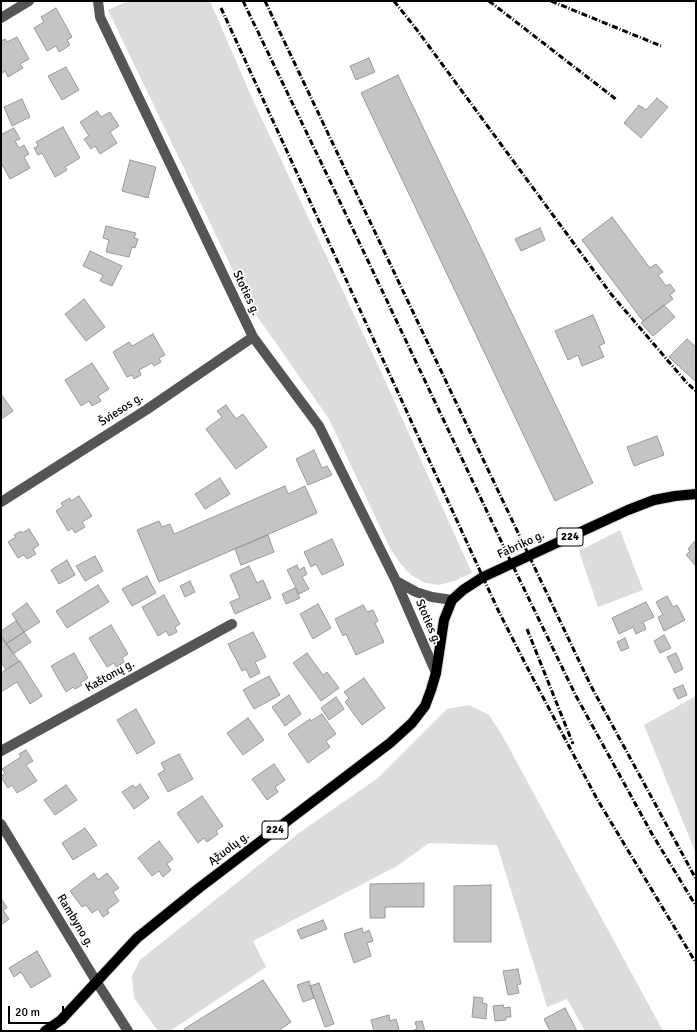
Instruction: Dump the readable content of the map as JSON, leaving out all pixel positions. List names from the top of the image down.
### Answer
{
  "streets": {
    "main road": ["224", "Fabriko g.", "Ąžuolų g."],
    "street": [
      "Stoties g.",
      "Šviesos g.",
      "Kaštonų g.",
      "Rambyno g."
    ]
  },
  "crossings": [
    ["Stoties g.", "Šviesos g."],
    ["Stoties g.", "Fabriko g."],
    ["Stoties g.", "Ąžuolų g."],
    ["Fabriko g.", "Ąžuolų g."],
    ["Ąžuolų g.", "Rambyno g."]
  ],
  "scale_bar": "20 m"
}
